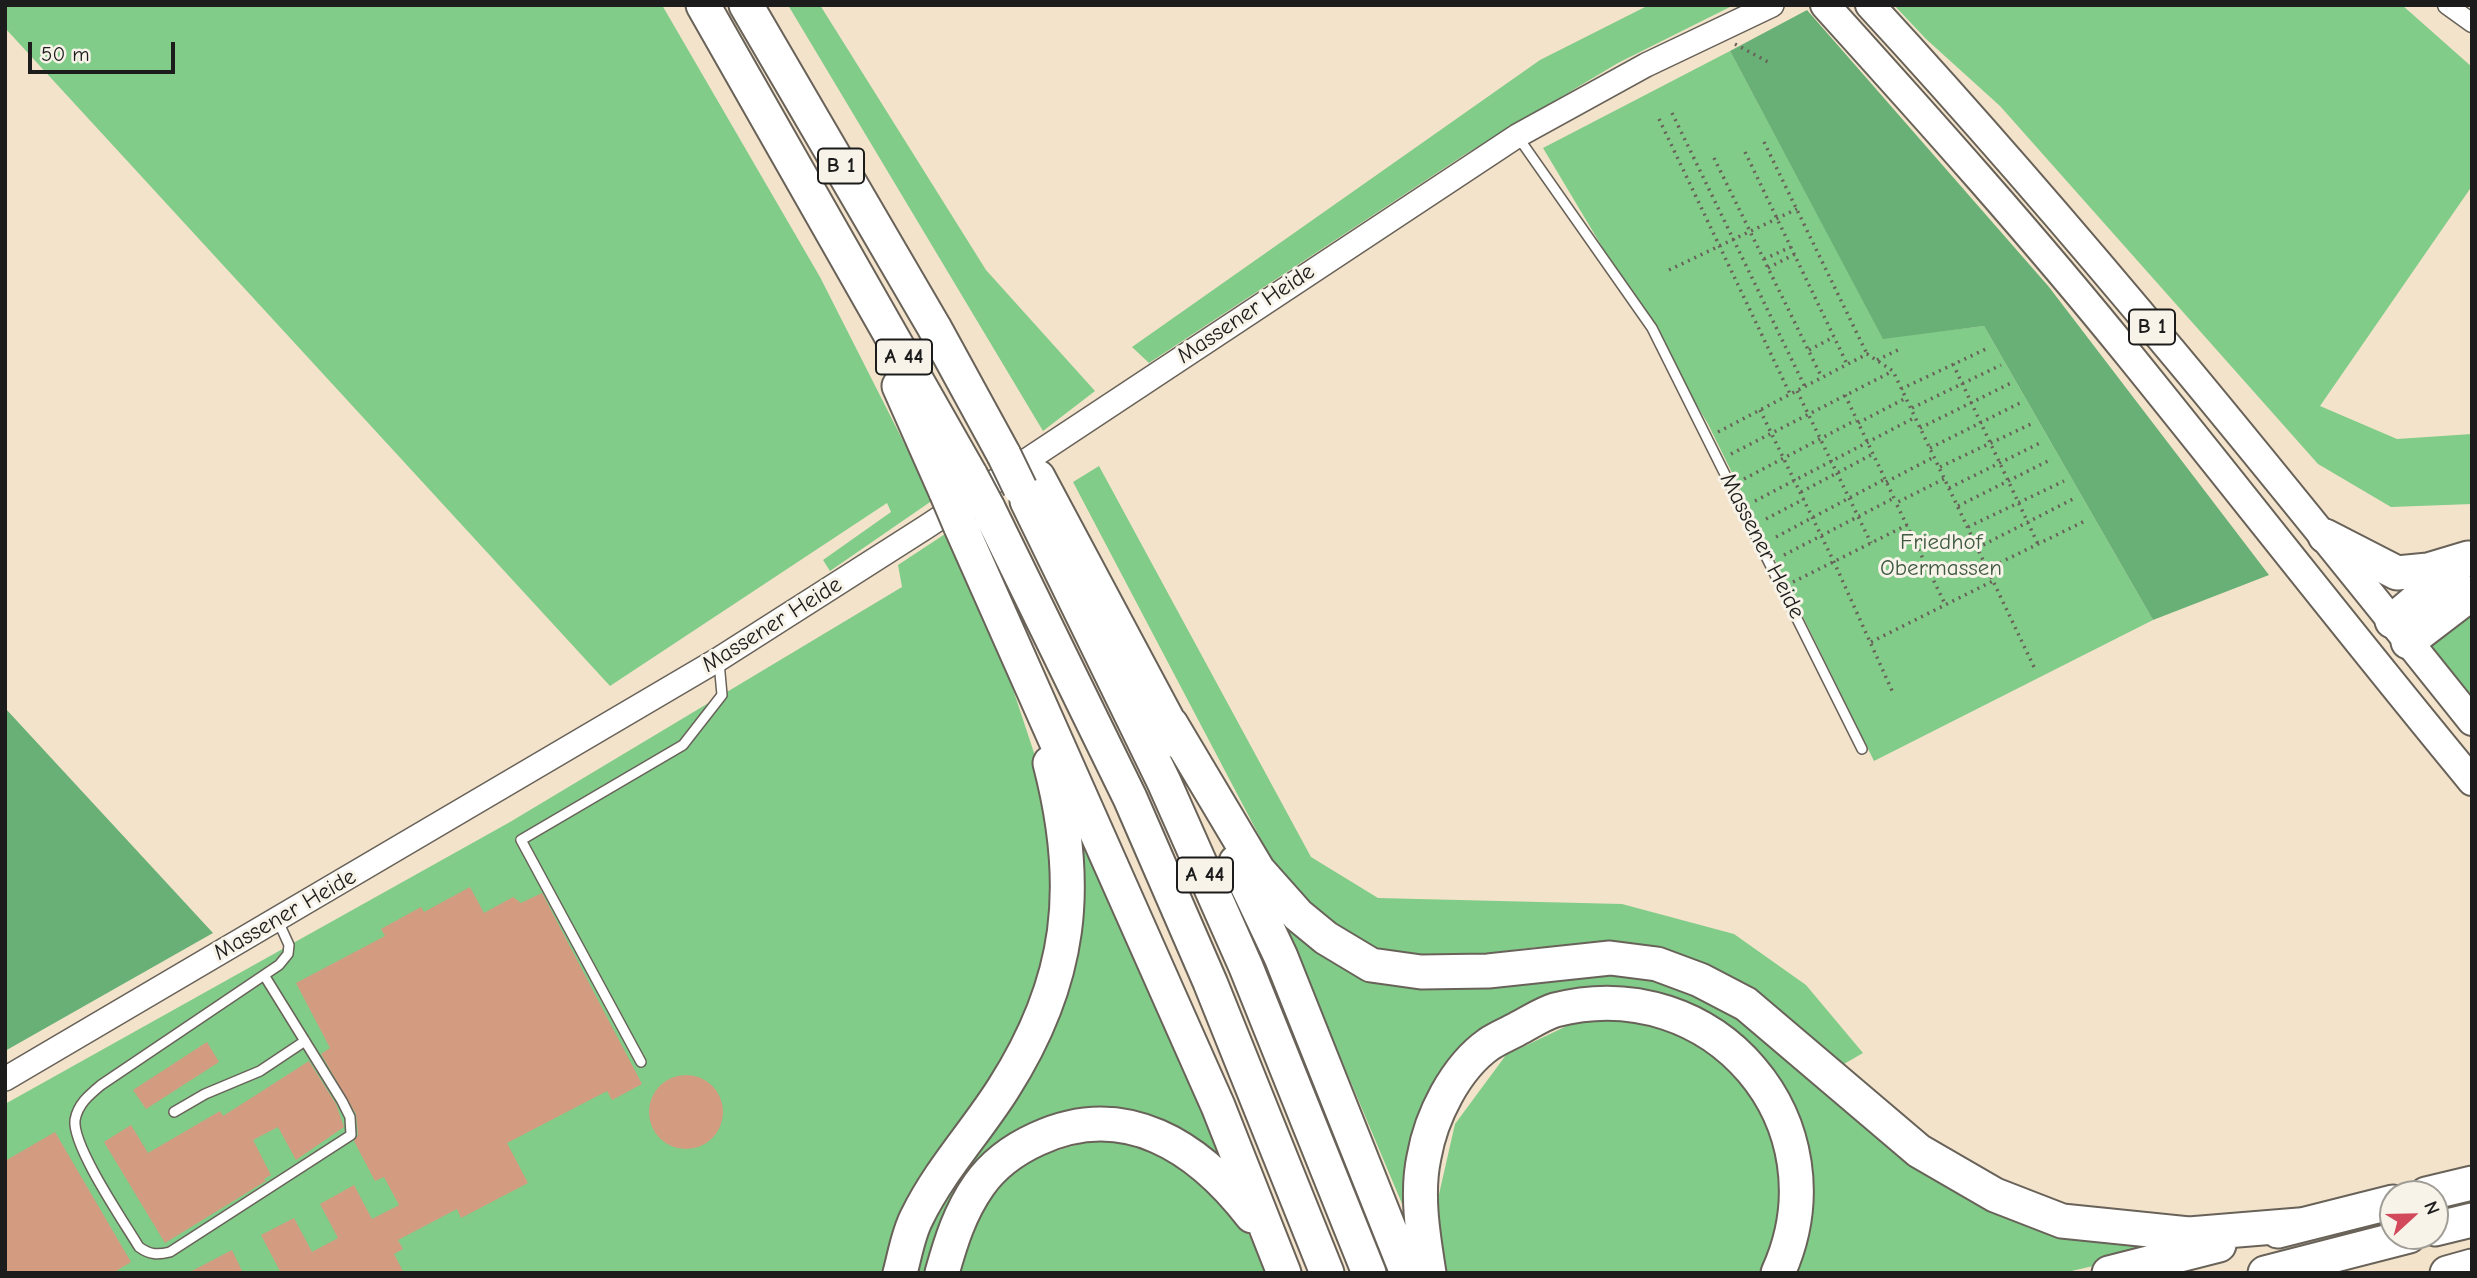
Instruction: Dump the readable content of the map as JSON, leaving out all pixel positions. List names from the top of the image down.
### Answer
{
  "streets": {
    "highway": ["B 1", "A 44"],
    "street": ["Massener Heide"]
  },
  "crossings": [
    ["B 1", "A 44"]
  ],
  "parks": ["Friedhof Obermassen"],
  "scale_bar": "50 m",
  "north": "right"
}
